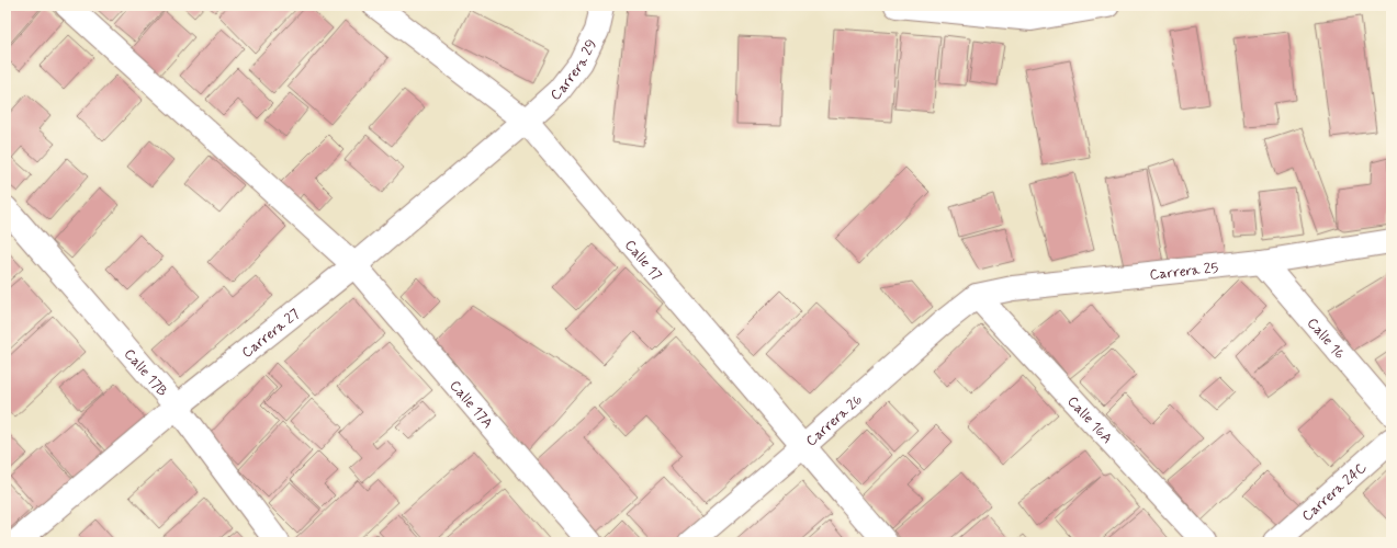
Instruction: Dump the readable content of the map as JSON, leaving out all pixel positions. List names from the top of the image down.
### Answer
{
  "streets": {
    "street": [
      "Carrera 29",
      "Calle 17",
      "Carrera 25",
      "Carrera 27",
      "Calle 16",
      "Calle 17B",
      "Calle 17A",
      "Carrera 26",
      "Calle 16A",
      "Carrera 24C"
    ]
  },
  "crossings": [
    ["Carrera 29", "Calle 17"],
    ["Carrera 29", "Carrera 27"],
    ["Calle 17", "Carrera 27"],
    ["Calle 17", "Carrera 26"],
    ["Carrera 25", "Calle 16"],
    ["Carrera 25", "Carrera 26"],
    ["Carrera 25", "Calle 16A"],
    ["Carrera 27", "Calle 17B"],
    ["Carrera 27", "Calle 17A"],
    ["Carrera 26", "Calle 16A"]
  ]
}
